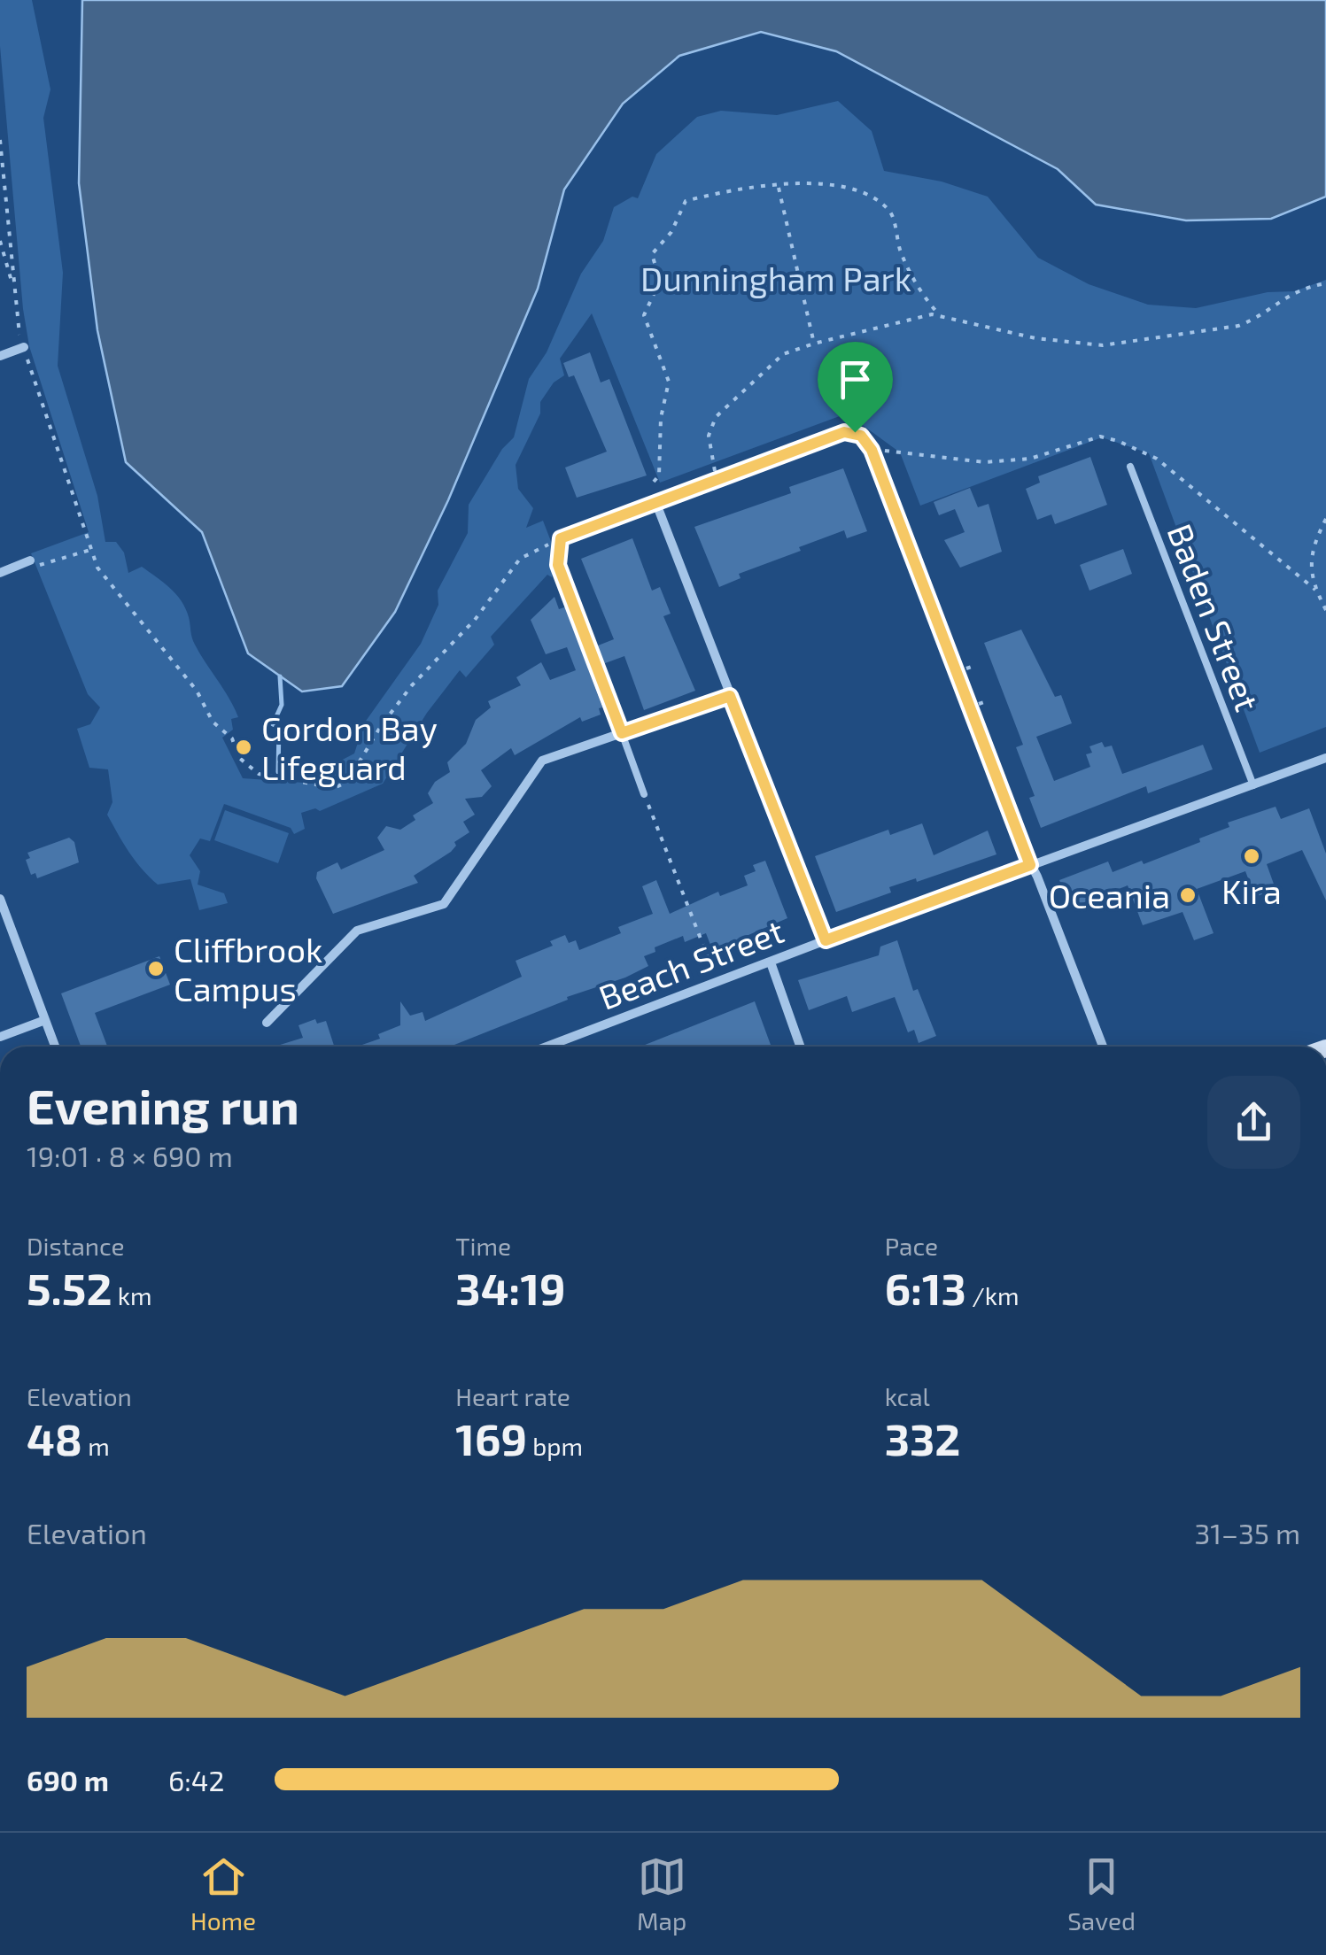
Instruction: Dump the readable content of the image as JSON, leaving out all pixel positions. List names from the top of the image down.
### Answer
{
  "streets": {
    "street": ["Beach Street"],
    "lane": ["Baden Street"]
  },
  "crossings": [
    ["Baden Street", "Beach Street"]
  ],
  "parks": ["Dunningham Park"],
  "places": [
    "Gordon Bay Lifeguard",
    "Kira",
    "Oceania",
    "Cliffbrook Campus"
  ],
  "page": {
    "heading": ["Evening run", "19:01 · 8 × 690 m"],
    "stats": [
      ["Distance", "5.52 km"],
      ["Time", "34:19"],
      ["Pace", "6:13 /km"],
      ["Elevation", "48 m"],
      ["Heart rate", "169 bpm"],
      ["kcal", "332"]
    ],
    "chart": ["Elevation", "31–35 m"],
    "list": [
      {
        "name": "690 m",
        "note": "6:42"
      }
    ],
    "tabs": ["Home", "Map", "Saved"]
  }
}
